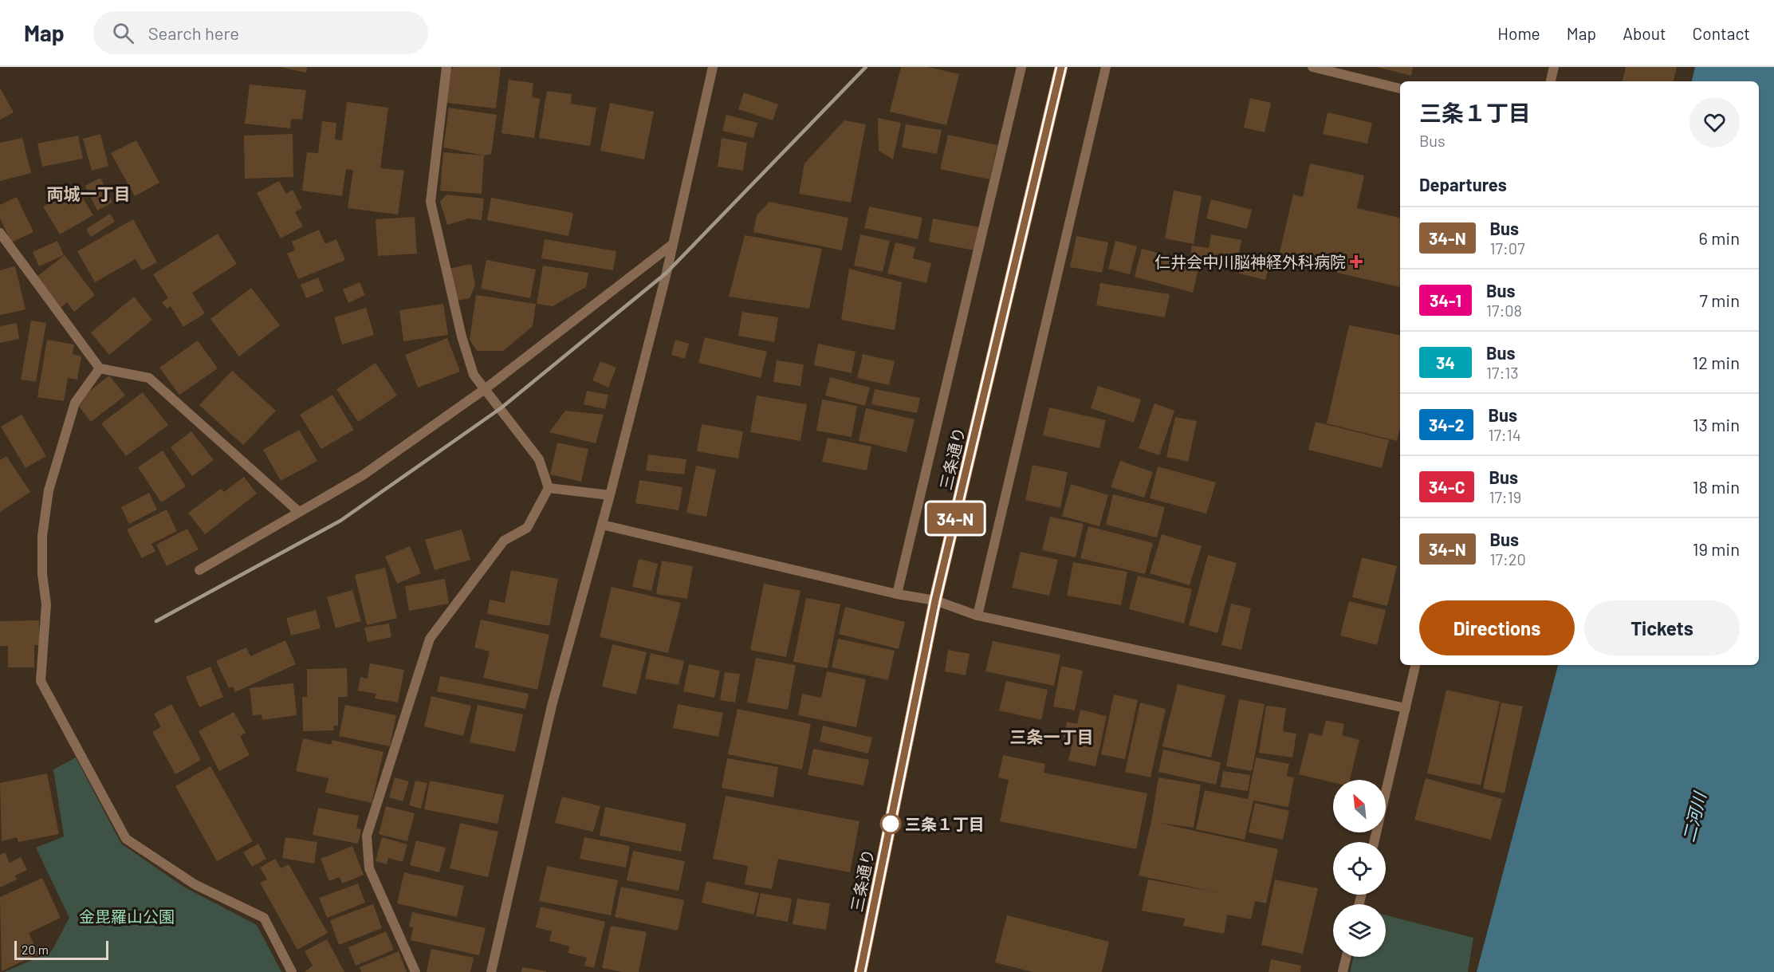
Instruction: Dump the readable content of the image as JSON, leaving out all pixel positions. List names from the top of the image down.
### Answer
{
  "streets": {
    "highway": ["三条通り"]
  },
  "districts": ["両城一丁目", "三条一丁目"],
  "water": ["二河川"],
  "parks": ["金毘羅山公園"],
  "places": {
    "health": ["仁井会中川脳神経外科病院"],
    "other": ["三条１丁目"]
  },
  "lines": ["bus line 34-N"],
  "scale_bar": "20 m",
  "north": "top left",
  "page": {
    "header": "Map",
    "search": "Search here",
    "nav": [
      "Home",
      "Map",
      "About",
      "Contact"
    ],
    "on_map": "34-N",
    "heading": [
      ["三条１丁目", "Bus"],
      "Departures"
    ],
    "list": [
      {
        "mark": "34-N",
        "name": "Bus",
        "note": "17:07",
        "value": "6 min"
      },
      {
        "mark": "34-1",
        "name": "Bus",
        "note": "17:08",
        "value": "7 min"
      },
      {
        "mark": "34",
        "name": "Bus",
        "note": "17:13",
        "value": "12 min"
      },
      {
        "mark": "34-2",
        "name": "Bus",
        "note": "17:14",
        "value": "13 min"
      },
      {
        "mark": "34-C",
        "name": "Bus",
        "note": "17:19",
        "value": "18 min"
      },
      {
        "mark": "34-N",
        "name": "Bus",
        "note": "17:20",
        "value": "19 min"
      }
    ],
    "buttons": ["Directions", "Tickets"],
    "scale": "20 m"
  }
}
